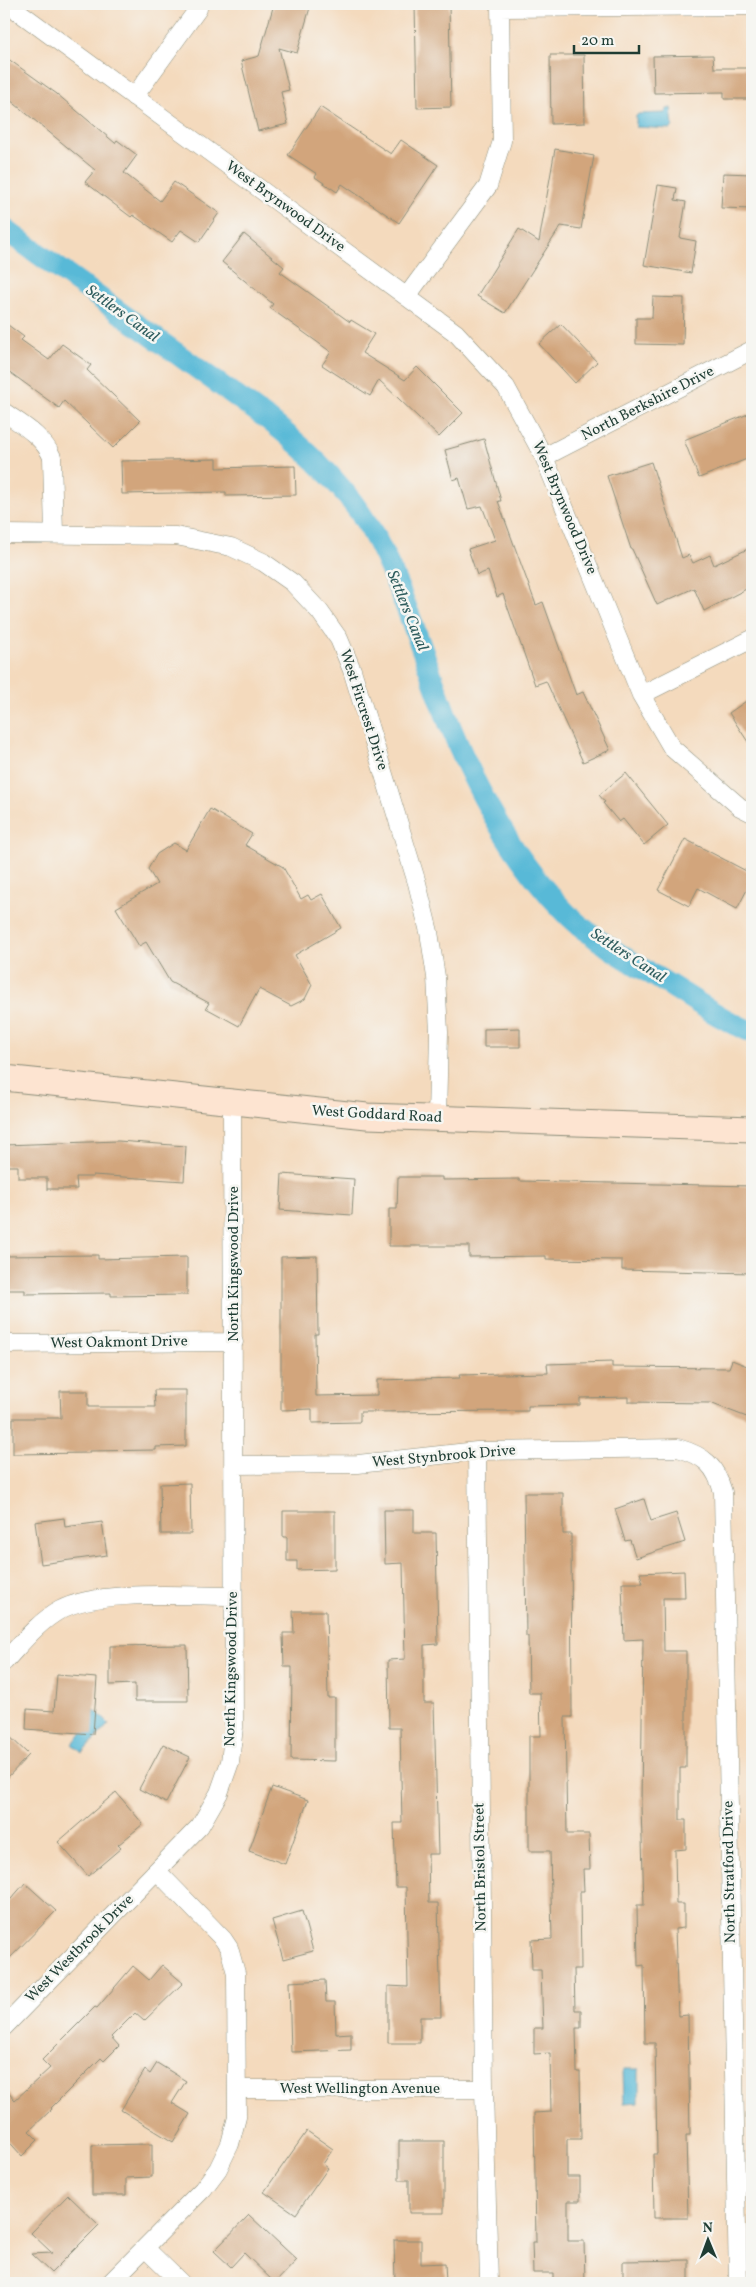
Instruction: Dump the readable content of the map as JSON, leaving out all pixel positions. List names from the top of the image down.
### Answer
{
  "streets": {
    "street": [
      "West Brynwood Drive",
      "North Berkshire Drive",
      "West Fircrest Drive",
      "West Goddard Road",
      "North Kingswood Drive",
      "West Oakmont Drive",
      "West Stynbrook Drive",
      "North Bristol Street",
      "North Stratford Drive",
      "West Westbrook Drive",
      "West Wellington Avenue"
    ]
  },
  "crossings": [
    ["West Brynwood Drive", "North Berkshire Drive"],
    ["West Fircrest Drive", "West Goddard Road"],
    ["West Goddard Road", "North Kingswood Drive"],
    ["North Kingswood Drive", "West Oakmont Drive"],
    ["North Kingswood Drive", "West Stynbrook Drive"],
    ["North Kingswood Drive", "West Westbrook Drive"],
    ["West Stynbrook Drive", "North Bristol Street"],
    ["West Stynbrook Drive", "North Stratford Drive"],
    ["North Bristol Street", "West Wellington Avenue"]
  ],
  "water": ["Settlers Canal"],
  "scale_bar": "20 m",
  "north": "top"
}
